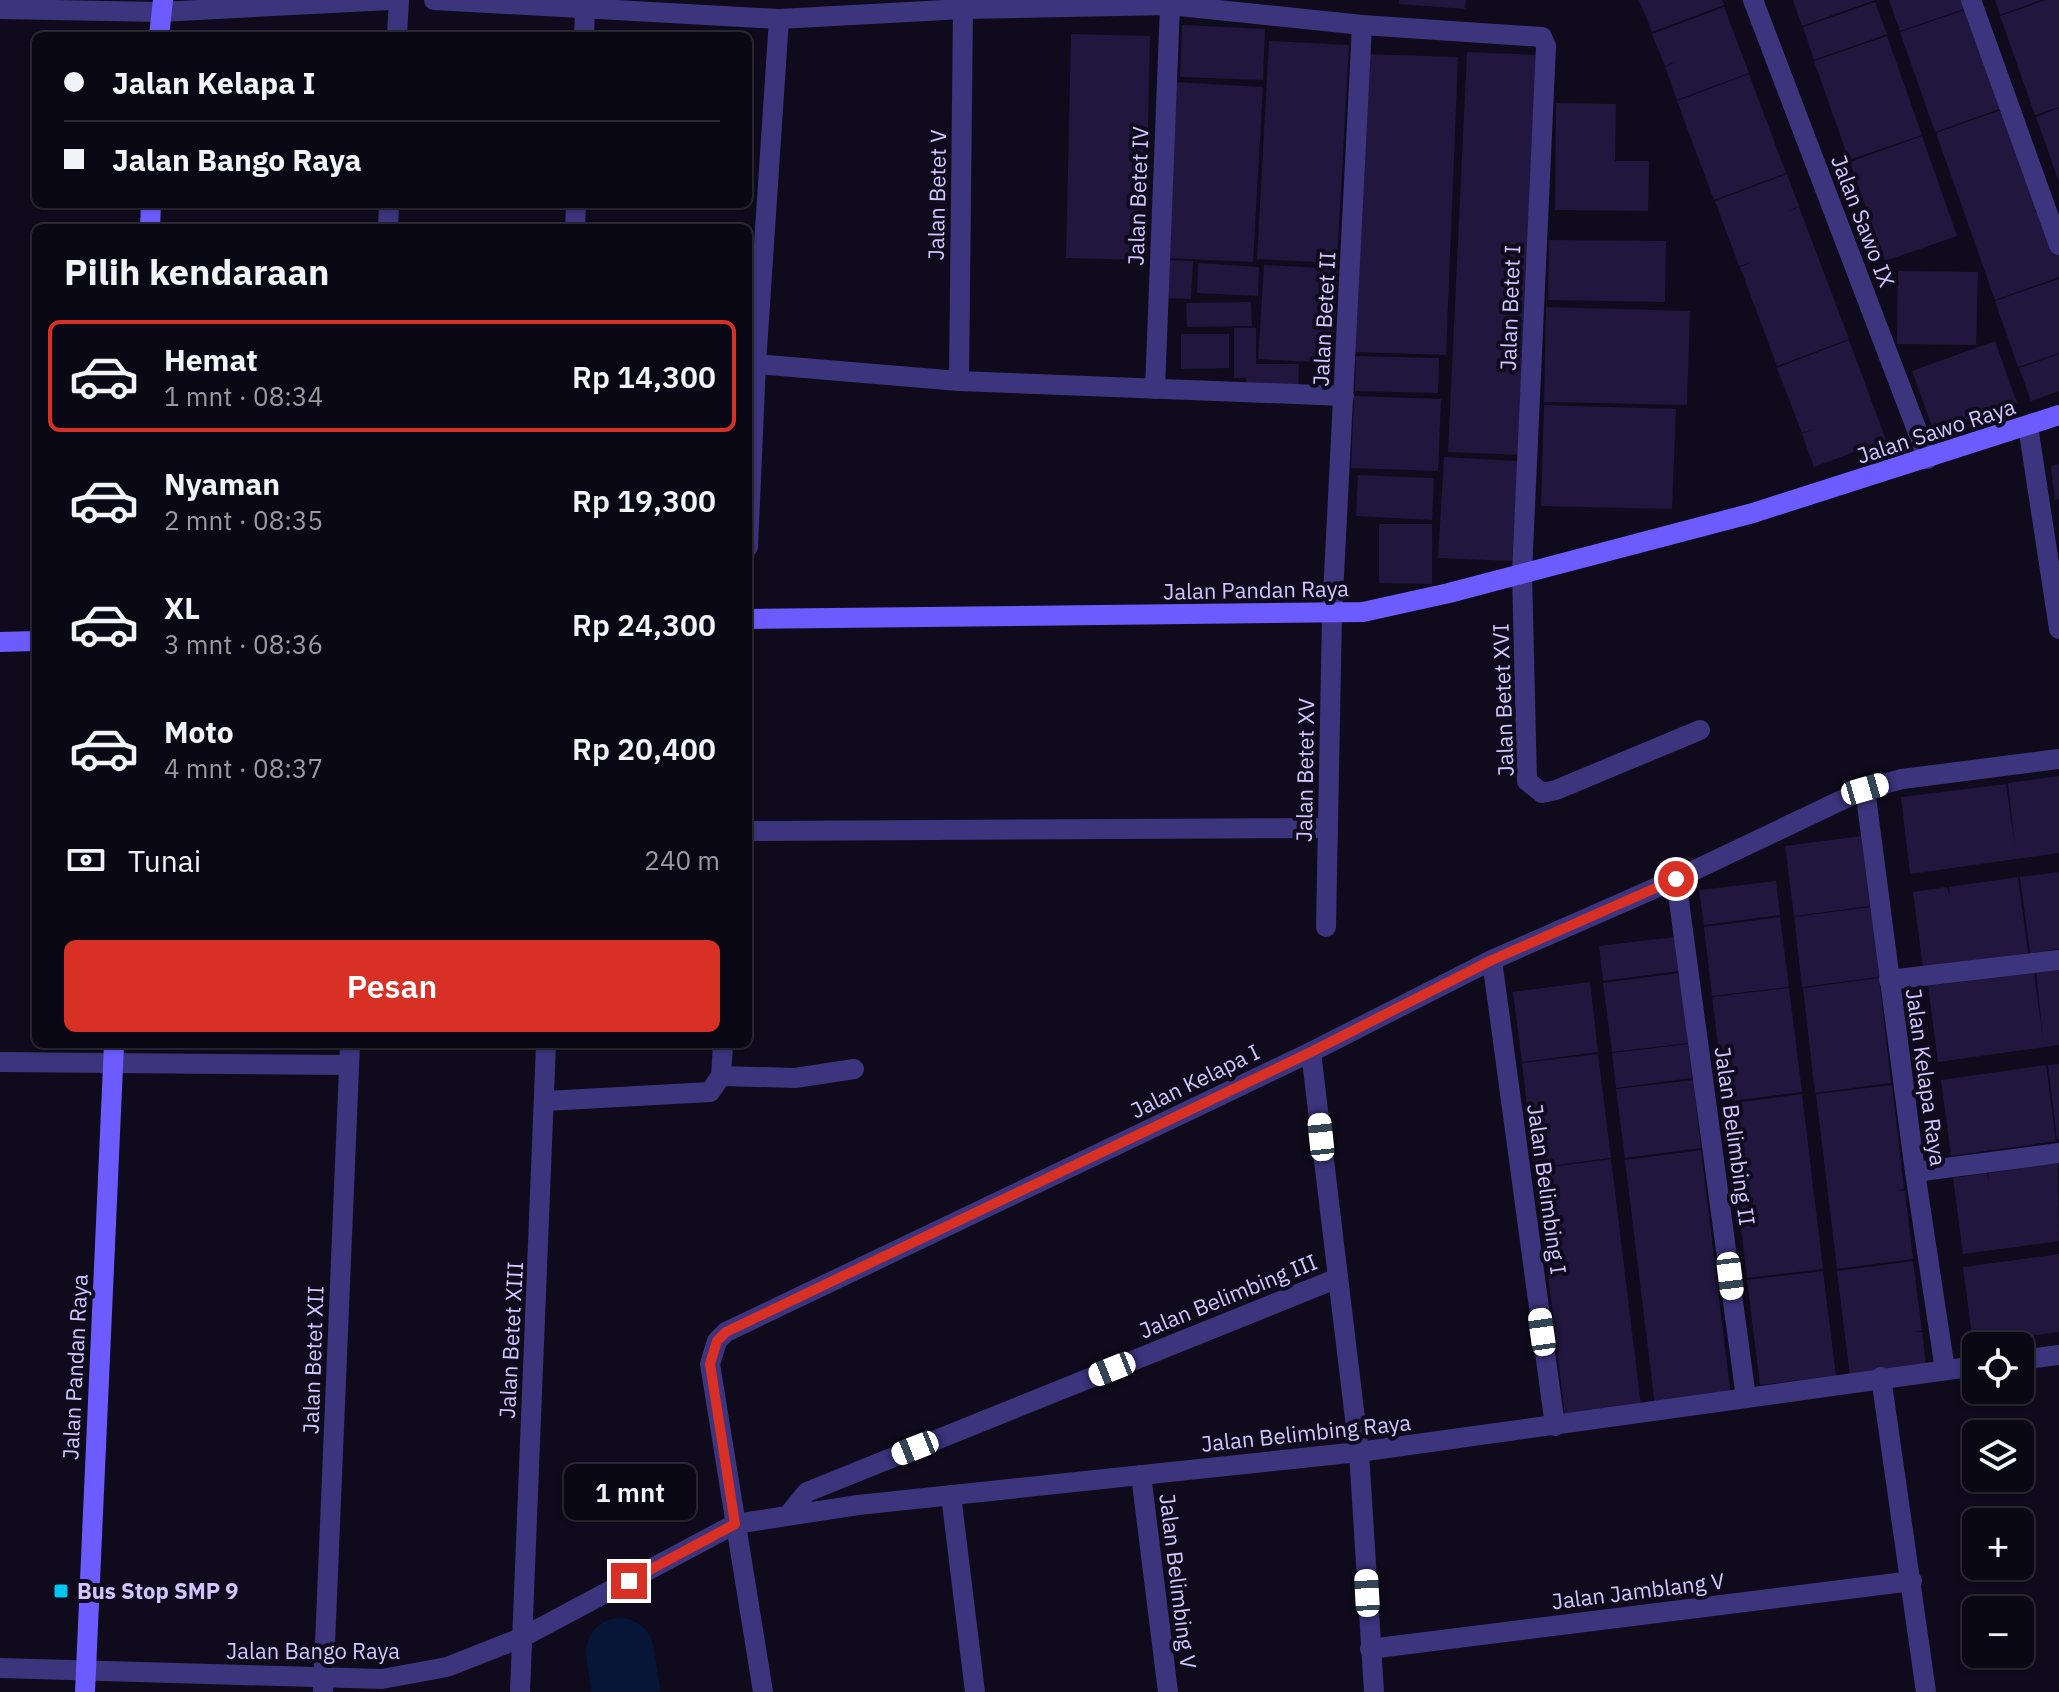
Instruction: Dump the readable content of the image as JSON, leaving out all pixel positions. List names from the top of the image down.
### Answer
{
  "streets": {
    "street": [
      "Jalan Betet V",
      "Jalan Betet IV",
      "Jalan Sawo IX",
      "Jalan Betet I",
      "Jalan Betet II",
      "Jalan Sawo Raya",
      "Jalan Pandan Raya",
      "Jalan Betet XVI",
      "Jalan Betet XV",
      "Jalan Kelapa Raya",
      "Jalan Kelapa I",
      "Jalan Belimbing II",
      "Jalan Belimbing I",
      "Jalan Belimbing III",
      "Jalan Betet XIII",
      "Jalan Betet XII",
      "Jalan Belimbing Raya",
      "Jalan Belimbing V",
      "Jalan Jamblang V",
      "Jalan Bango Raya"
    ]
  },
  "crossings": [
    ["Jalan Sawo IX", "Jalan Sawo Raya"],
    ["Jalan Betet I", "Jalan Betet II"],
    ["Jalan Betet I", "Jalan Pandan Raya"],
    ["Jalan Betet I", "Jalan Betet XVI"],
    ["Jalan Betet II", "Jalan Pandan Raya"],
    ["Jalan Betet II", "Jalan Betet XV"],
    ["Jalan Sawo Raya", "Jalan Pandan Raya"],
    ["Jalan Pandan Raya", "Jalan Betet XVI"],
    ["Jalan Pandan Raya", "Jalan Betet XV"],
    ["Jalan Pandan Raya", "Jalan Bango Raya"],
    ["Jalan Kelapa Raya", "Jalan Kelapa I"],
    ["Jalan Kelapa Raya", "Jalan Belimbing Raya"],
    ["Jalan Kelapa I", "Jalan Belimbing II"],
    ["Jalan Kelapa I", "Jalan Belimbing I"],
    ["Jalan Kelapa I", "Jalan Belimbing Raya"],
    ["Jalan Kelapa I", "Jalan Bango Raya"],
    ["Jalan Belimbing II", "Jalan Belimbing Raya"],
    ["Jalan Belimbing I", "Jalan Belimbing Raya"],
    ["Jalan Belimbing III", "Jalan Belimbing Raya"],
    ["Jalan Betet XIII", "Jalan Bango Raya"],
    ["Jalan Betet XII", "Jalan Bango Raya"],
    ["Jalan Belimbing Raya", "Jalan Belimbing V"],
    ["Jalan Belimbing Raya", "Jalan Bango Raya"]
  ],
  "places": {
    "transit": ["Bus Stop SMP 9"]
  },
  "page": {
    "banner": ["Jalan Kelapa I", "Jalan Bango Raya"],
    "heading": "Pilih kendaraan",
    "list": [
      {
        "name": "Hemat",
        "note": "1 mnt · 08:34",
        "value": "Rp 14,300"
      },
      {
        "name": "Nyaman",
        "note": "2 mnt · 08:35",
        "value": "Rp 19,300"
      },
      {
        "name": "XL",
        "note": "3 mnt · 08:36",
        "value": "Rp 24,300"
      },
      {
        "name": "Moto",
        "note": "4 mnt · 08:37",
        "value": "Rp 20,400"
      }
    ],
    "pay": ["Tunai", "240 m"],
    "buttons": "Pesan",
    "map_buttons": ["+", "−"],
    "bubble": "1 mnt"
  }
}
